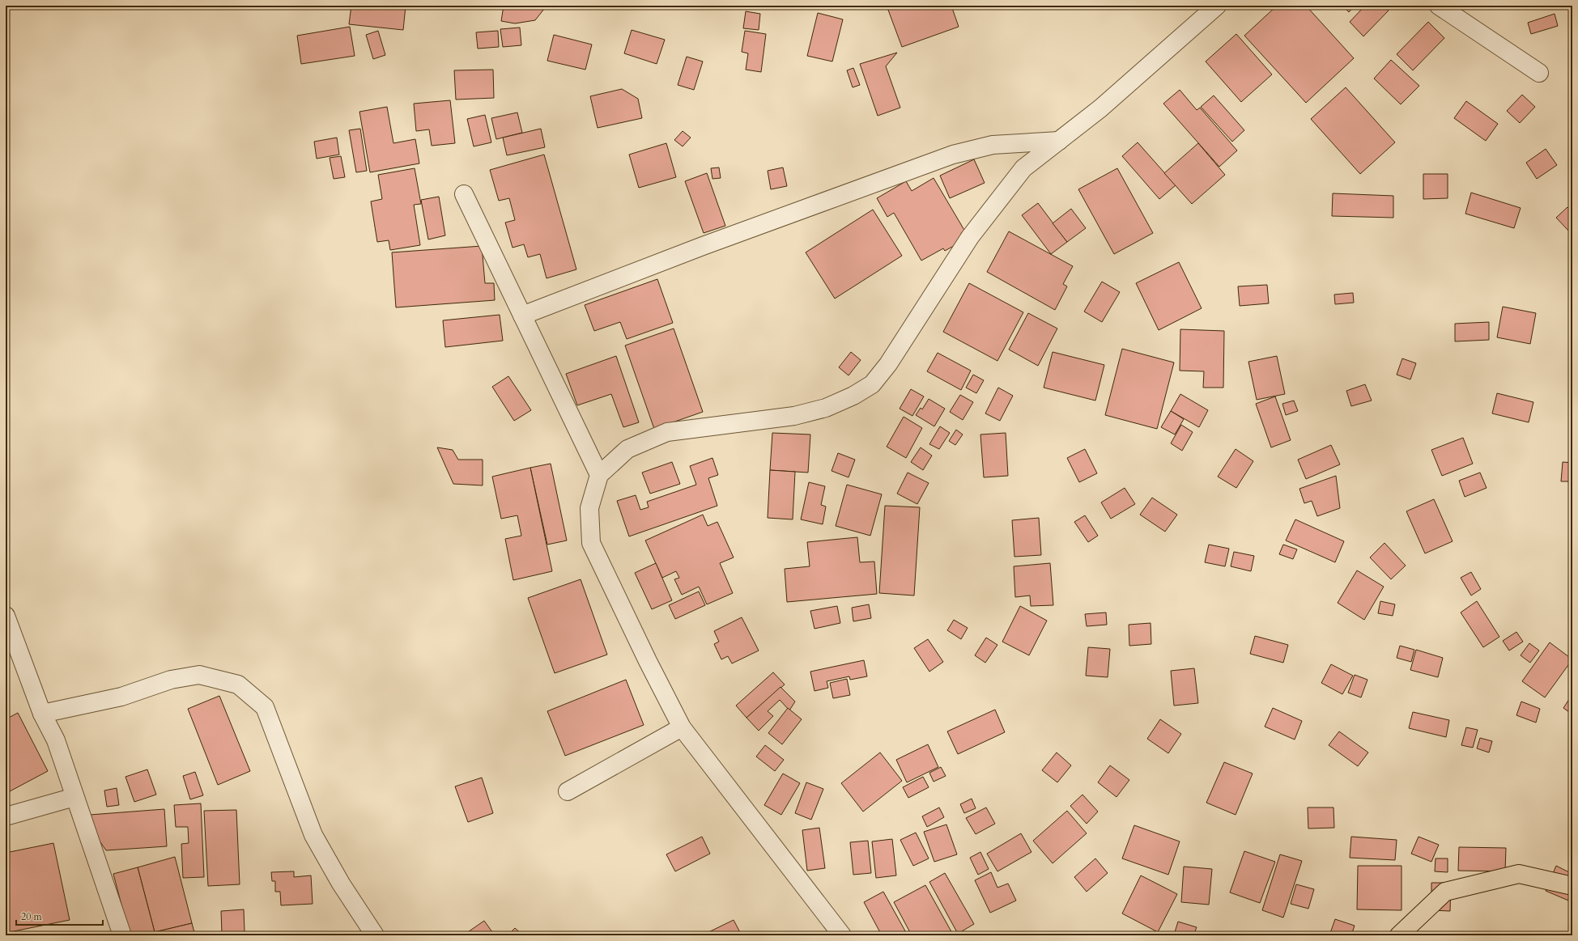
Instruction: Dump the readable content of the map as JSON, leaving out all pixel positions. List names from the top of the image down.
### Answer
{
  "scale_bar": "20 m"
}
